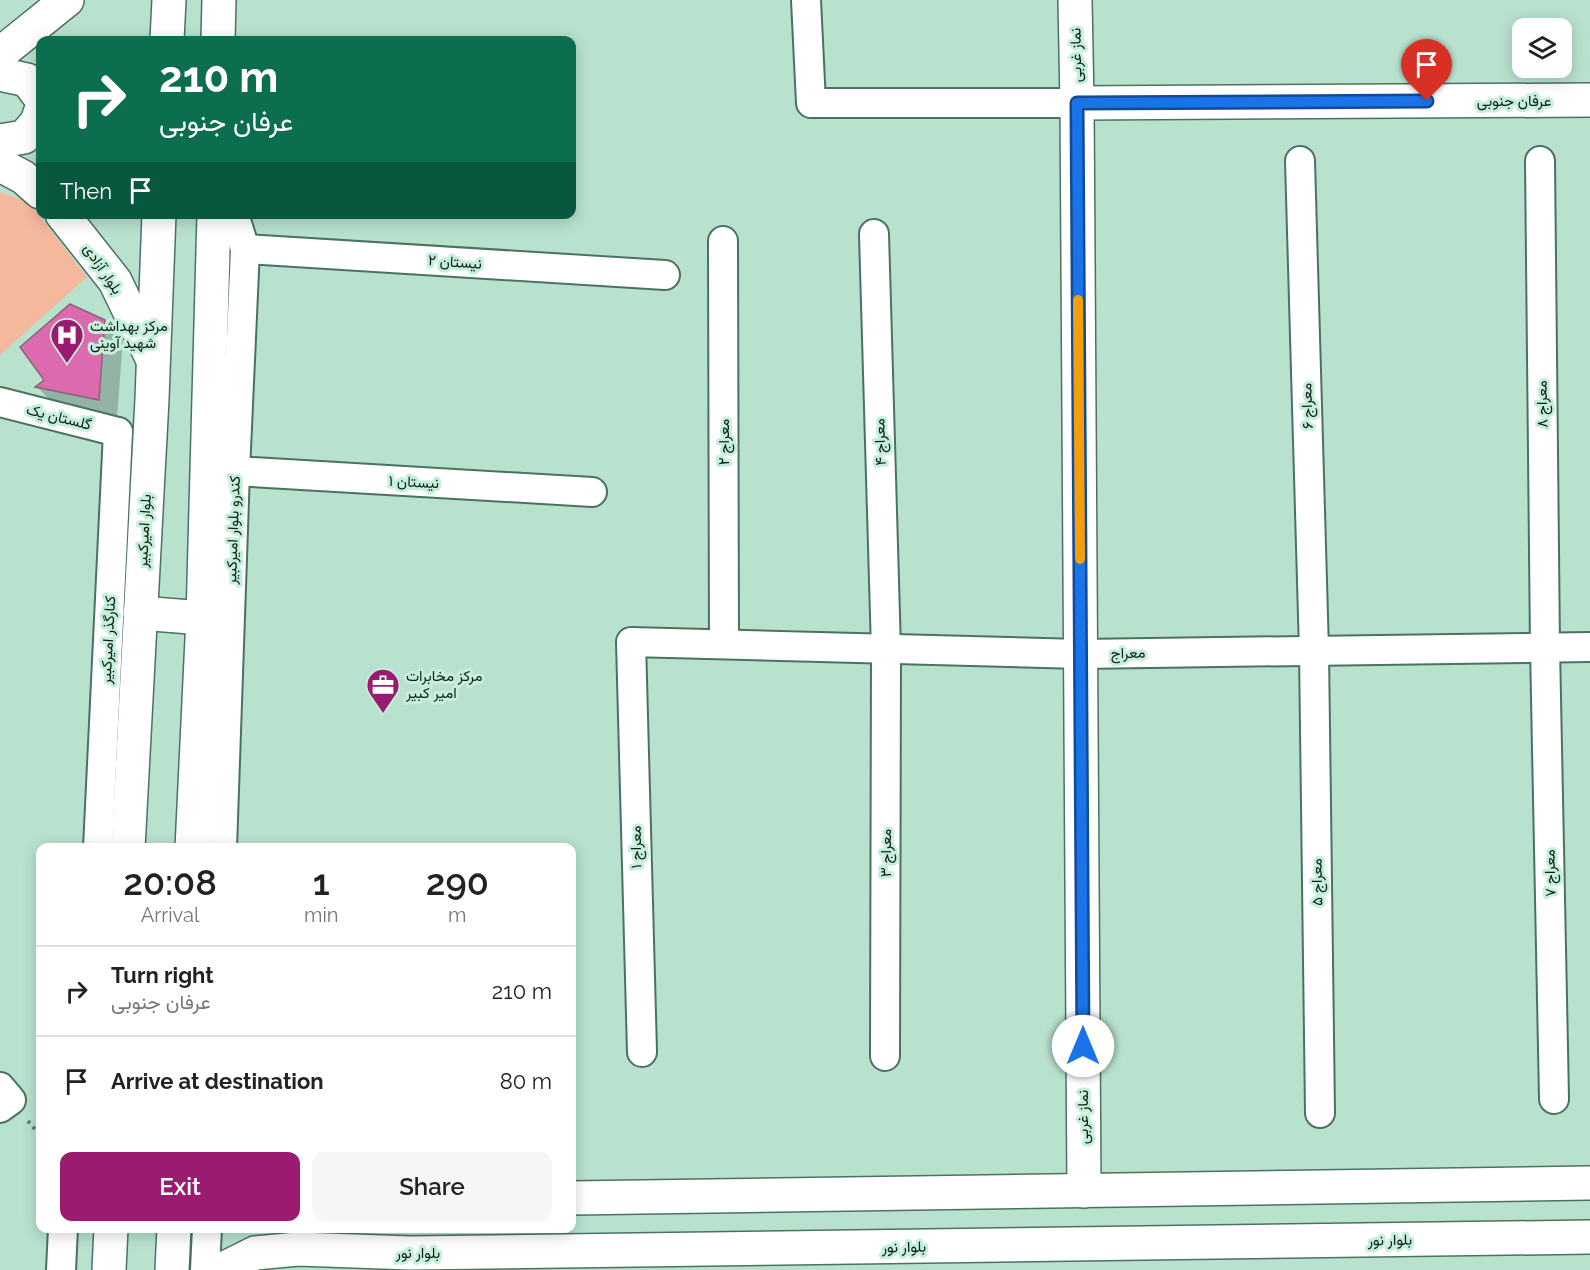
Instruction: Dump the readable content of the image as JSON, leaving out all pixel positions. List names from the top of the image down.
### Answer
{
  "streets": {
    "street": [
      "نماز غربی",
      "عرفان جنوبی",
      "نیستان ۲",
      "بلوار آزادی",
      "معراج ۸",
      "معراج ۶",
      "گلستان یک",
      "معراج ۲",
      "معراج ۴",
      "نیستان ۱",
      "کندرو بلوار امیرکبیر",
      "بلوار امیرکبیر",
      "کنارگذر امیرکبیر",
      "معراج",
      "معراج ۱",
      "معراج ۳",
      "معراج ۷",
      "معراج ۵",
      "بلوار نور"
    ]
  },
  "crossings": [
    ["نماز غربی", "عرفان جنوبی"],
    ["نماز غربی", "معراج"],
    ["نیستان ۲", "کندرو بلوار امیرکبیر"],
    ["بلوار آزادی", "بلوار امیرکبیر"],
    ["معراج ۸", "معراج"],
    ["معراج ۸", "معراج ۷"],
    ["معراج ۶", "معراج"],
    ["معراج ۶", "معراج ۵"],
    ["گلستان یک", "کنارگذر امیرکبیر"],
    ["معراج ۲", "معراج"],
    ["معراج ۴", "معراج"],
    ["معراج ۴", "معراج ۳"],
    ["نیستان ۱", "کندرو بلوار امیرکبیر"],
    ["معراج", "معراج ۱"],
    ["معراج", "معراج ۳"],
    ["معراج", "معراج ۷"],
    ["معراج", "معراج ۵"]
  ],
  "places": {
    "hospital": ["مرکز بهداشت شهید آوینی"],
    "office": ["مرکز مخابرات امیر کبیر"]
  },
  "page": {
    "turn": ["210 m", "عرفان جنوبی"],
    "then": "Then",
    "eta": [
      "20:08",
      "Arrival",
      "1",
      "min",
      "290",
      "m"
    ],
    "list": [
      {
        "name": "Turn right",
        "note": "عرفان جنوبی",
        "value": "210 m"
      },
      {
        "name": "Arrive at destination",
        "value": "80 m"
      }
    ],
    "buttons": ["Exit", "Share"]
  }
}
